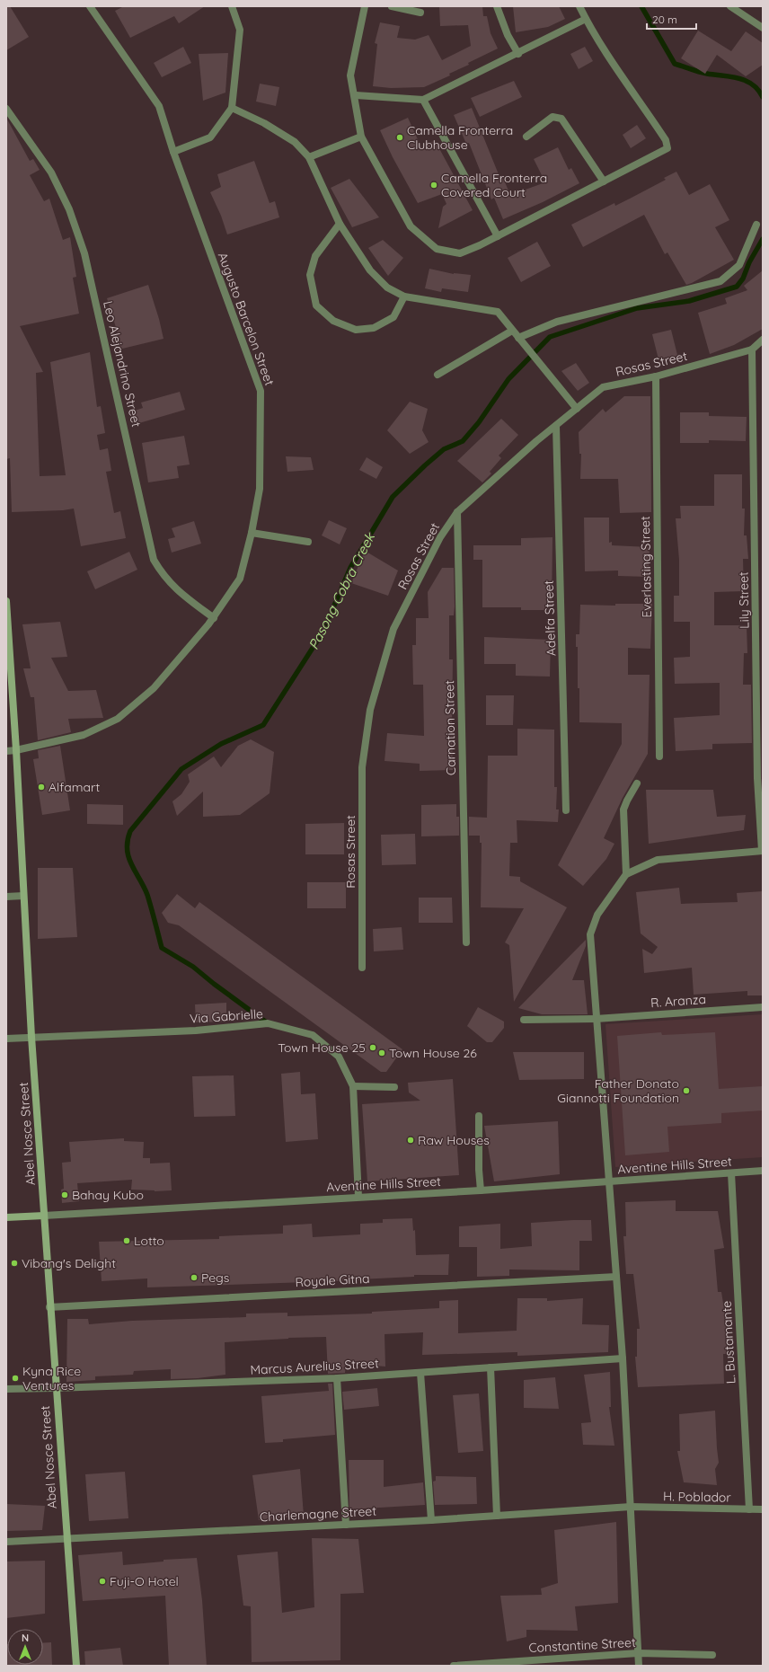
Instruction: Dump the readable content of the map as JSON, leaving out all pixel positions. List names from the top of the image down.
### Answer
{
  "streets": {
    "street": [
      "Augusto Barcelon Street",
      "Leo Alejandrino Street",
      "Rosas Street",
      "Everlasting Street",
      "Lily Street",
      "Adelfa Street",
      "Carnation Street",
      "R. Aranza",
      "Via Gabrielle",
      "Abel Nosce Street",
      "Aventine Hills Street",
      "Royale Gitna",
      "L. Bustamante",
      "Marcus Aurelius Street",
      "H. Poblador",
      "Charlemagne Street",
      "Constantine Street"
    ]
  },
  "crossings": [
    ["Augusto Barcelon Street", "Leo Alejandrino Street"],
    ["Augusto Barcelon Street", "Abel Nosce Street"],
    ["Rosas Street", "Everlasting Street"],
    ["Rosas Street", "Lily Street"],
    ["Rosas Street", "Adelfa Street"],
    ["Rosas Street", "Carnation Street"],
    ["Via Gabrielle", "Abel Nosce Street"],
    ["Via Gabrielle", "Aventine Hills Street"],
    ["Abel Nosce Street", "Aventine Hills Street"],
    ["Abel Nosce Street", "Royale Gitna"],
    ["Abel Nosce Street", "Marcus Aurelius Street"],
    ["Abel Nosce Street", "Charlemagne Street"],
    ["Aventine Hills Street", "L. Bustamante"],
    ["L. Bustamante", "H. Poblador"],
    ["H. Poblador", "Charlemagne Street"]
  ],
  "water": ["Pasong Cobra Creek"],
  "places": [
    "Camella Fronterra Clubhouse",
    "Camella Fronterra Covered Court",
    "Alfamart",
    "Town House 25",
    "Town House 26",
    "Father Donato Giannotti Foundation",
    "Raw Houses",
    "Bahay Kubo",
    "Lotto",
    "Vibang's Delight",
    "Pegs",
    "Kyna Rice Ventures",
    "Fuji-O Hotel"
  ],
  "scale_bar": "20 m",
  "north": "top"
}
